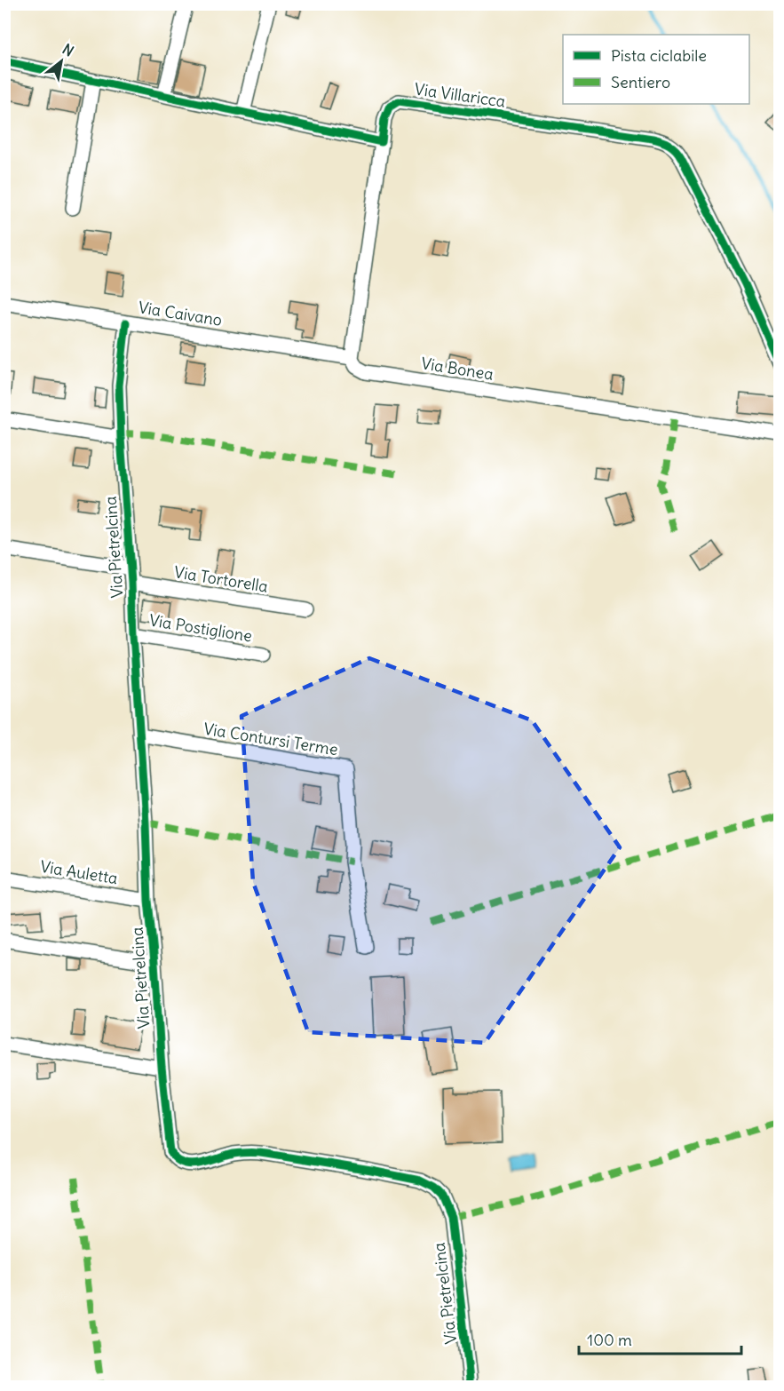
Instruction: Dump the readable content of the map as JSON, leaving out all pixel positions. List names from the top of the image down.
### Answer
{
  "streets": {
    "street": [
      "Via Villaricca",
      "Via Caivano",
      "Via Bonea",
      "Via Pietrelcina",
      "Via Tortorella",
      "Via Postiglione",
      "Via Contursi Terme",
      "Via Auletta"
    ]
  },
  "crossings": [
    ["Via Caivano", "Via Bonea"],
    ["Via Caivano", "Via Pietrelcina"],
    ["Via Pietrelcina", "Via Tortorella"],
    ["Via Pietrelcina", "Via Postiglione"],
    ["Via Pietrelcina", "Via Contursi Terme"],
    ["Via Pietrelcina", "Via Auletta"]
  ],
  "legend": ["Pista ciclabile", "Sentiero"],
  "scale_bar": "100 m",
  "north": "top right"
}
